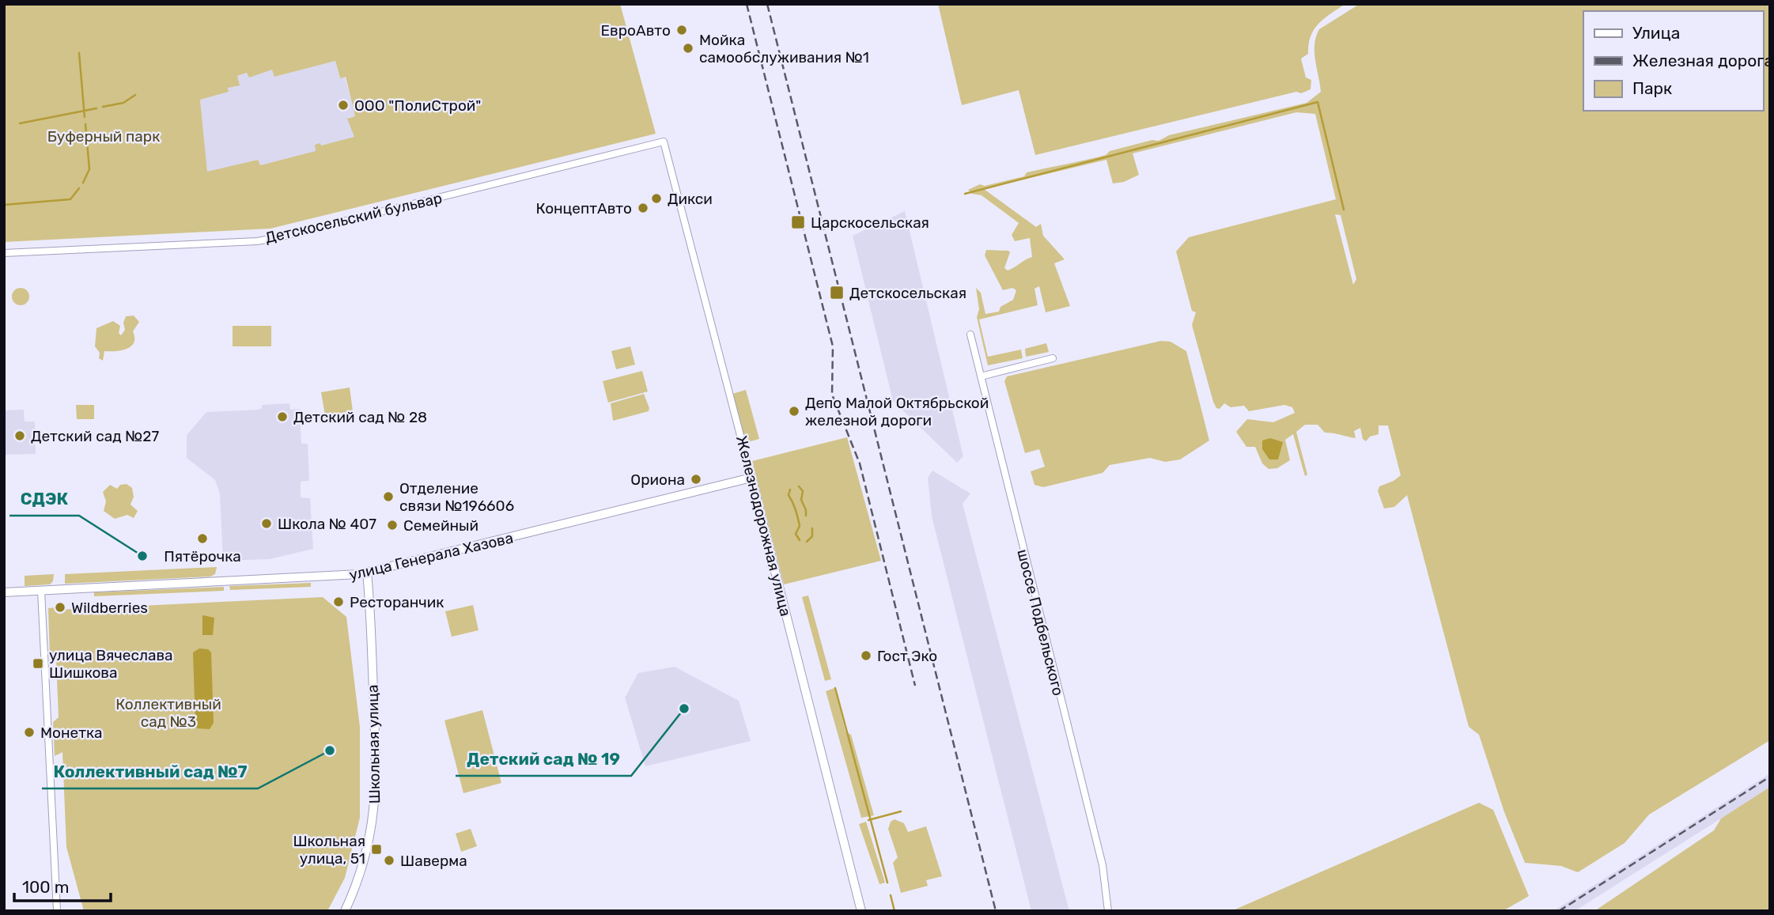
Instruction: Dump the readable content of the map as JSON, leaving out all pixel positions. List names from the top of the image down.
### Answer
{
  "streets": {
    "street": [
      "Детскосельский бульвар",
      "Железнодорожная улица",
      "улица Генерала Хазова",
      "шоссе Подбельского",
      "Школьная улица"
    ]
  },
  "crossings": [
    ["Детскосельский бульвар", "Железнодорожная улица"],
    ["Железнодорожная улица", "улица Генерала Хазова"],
    ["улица Генерала Хазова", "Школьная улица"]
  ],
  "parks": ["Буферный парк", "Коллективный сад №3"],
  "places": {
    "other": [
      "ЕвроАвто",
      "Мойка самообслуживания №1",
      "ООО \"ПолиСтрой\"",
      "Дикси",
      "КонцептАвто",
      "Депо Малой Октябрьской железной дороги",
      "Детский сад № 28",
      "Детский сад №27",
      "Ориона",
      "Отделение связи №196606",
      "Школа № 407",
      "Семейный",
      "Пятёрочка",
      "СДЭК",
      "Ресторанчик",
      "Wildberries",
      "Гост Эко",
      "Детский сад № 19",
      "Монетка",
      "Коллективный сад №7",
      "Шаверма"
    ],
    "transit": [
      "Царскосельская",
      "Детскосельская",
      "улица Вячеслава Шишкова",
      "Школьная улица, 51"
    ]
  },
  "legend": ["Улица", "Железная дорога", "Парк"],
  "scale_bar": "100 m"
}
